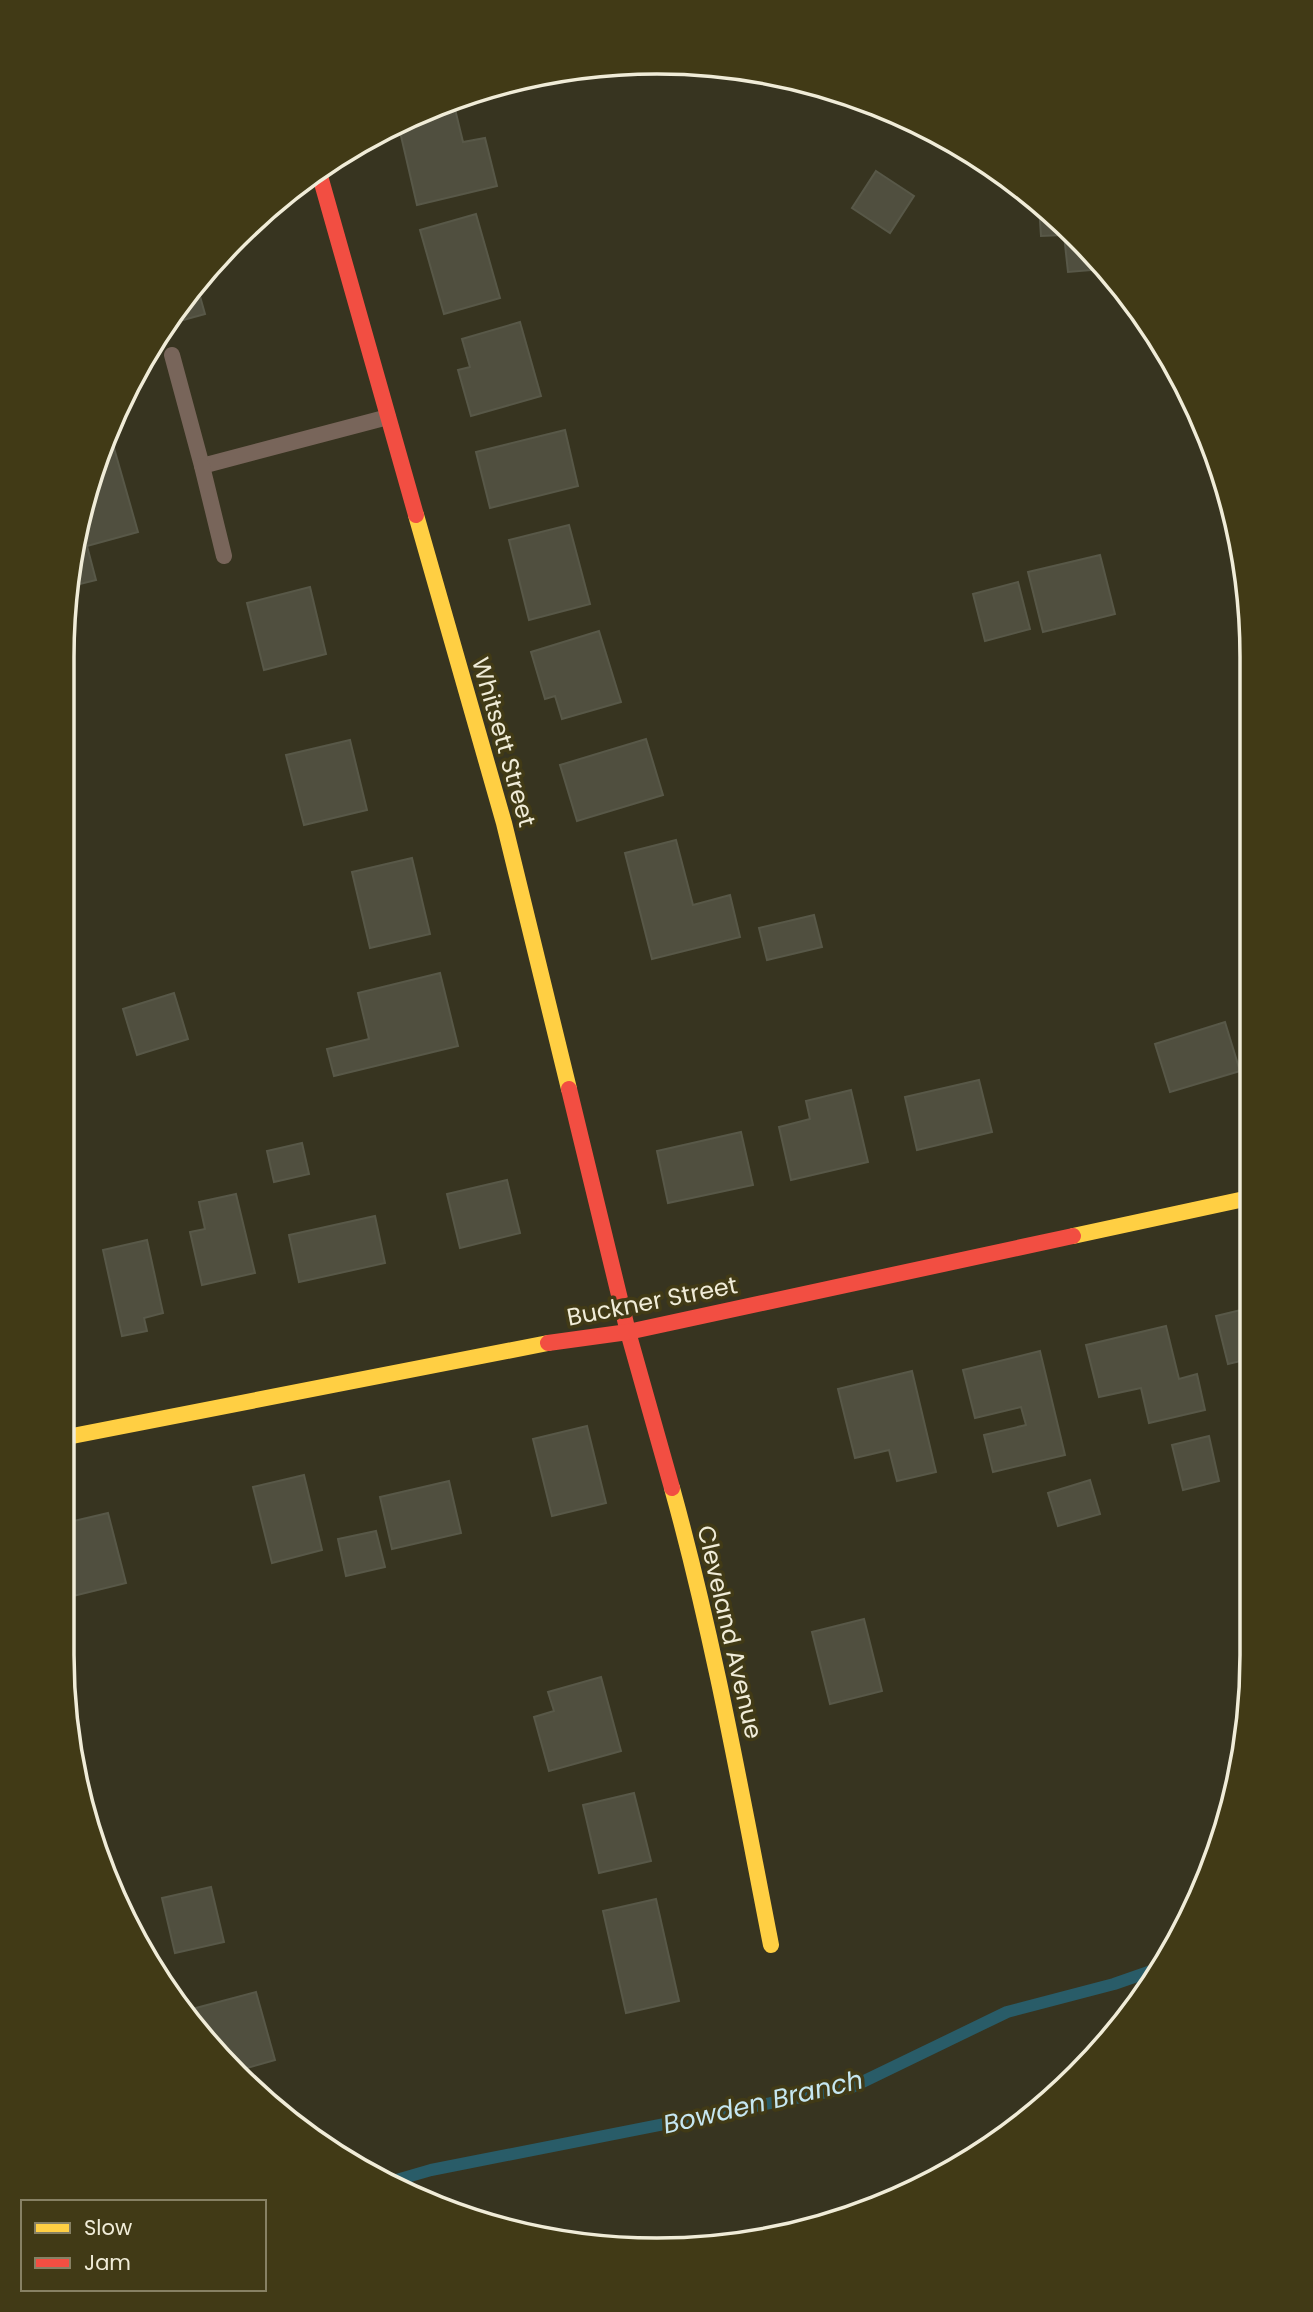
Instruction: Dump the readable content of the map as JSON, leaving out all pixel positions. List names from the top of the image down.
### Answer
{
  "streets": {
    "street": ["Whitsett Street", "Buckner Street", "Cleveland Avenue"]
  },
  "crossings": [
    ["Whitsett Street", "Buckner Street"],
    ["Whitsett Street", "Cleveland Avenue"],
    ["Buckner Street", "Cleveland Avenue"]
  ],
  "water": ["Bowden Branch"],
  "legend": ["Slow", "Jam"]
}
